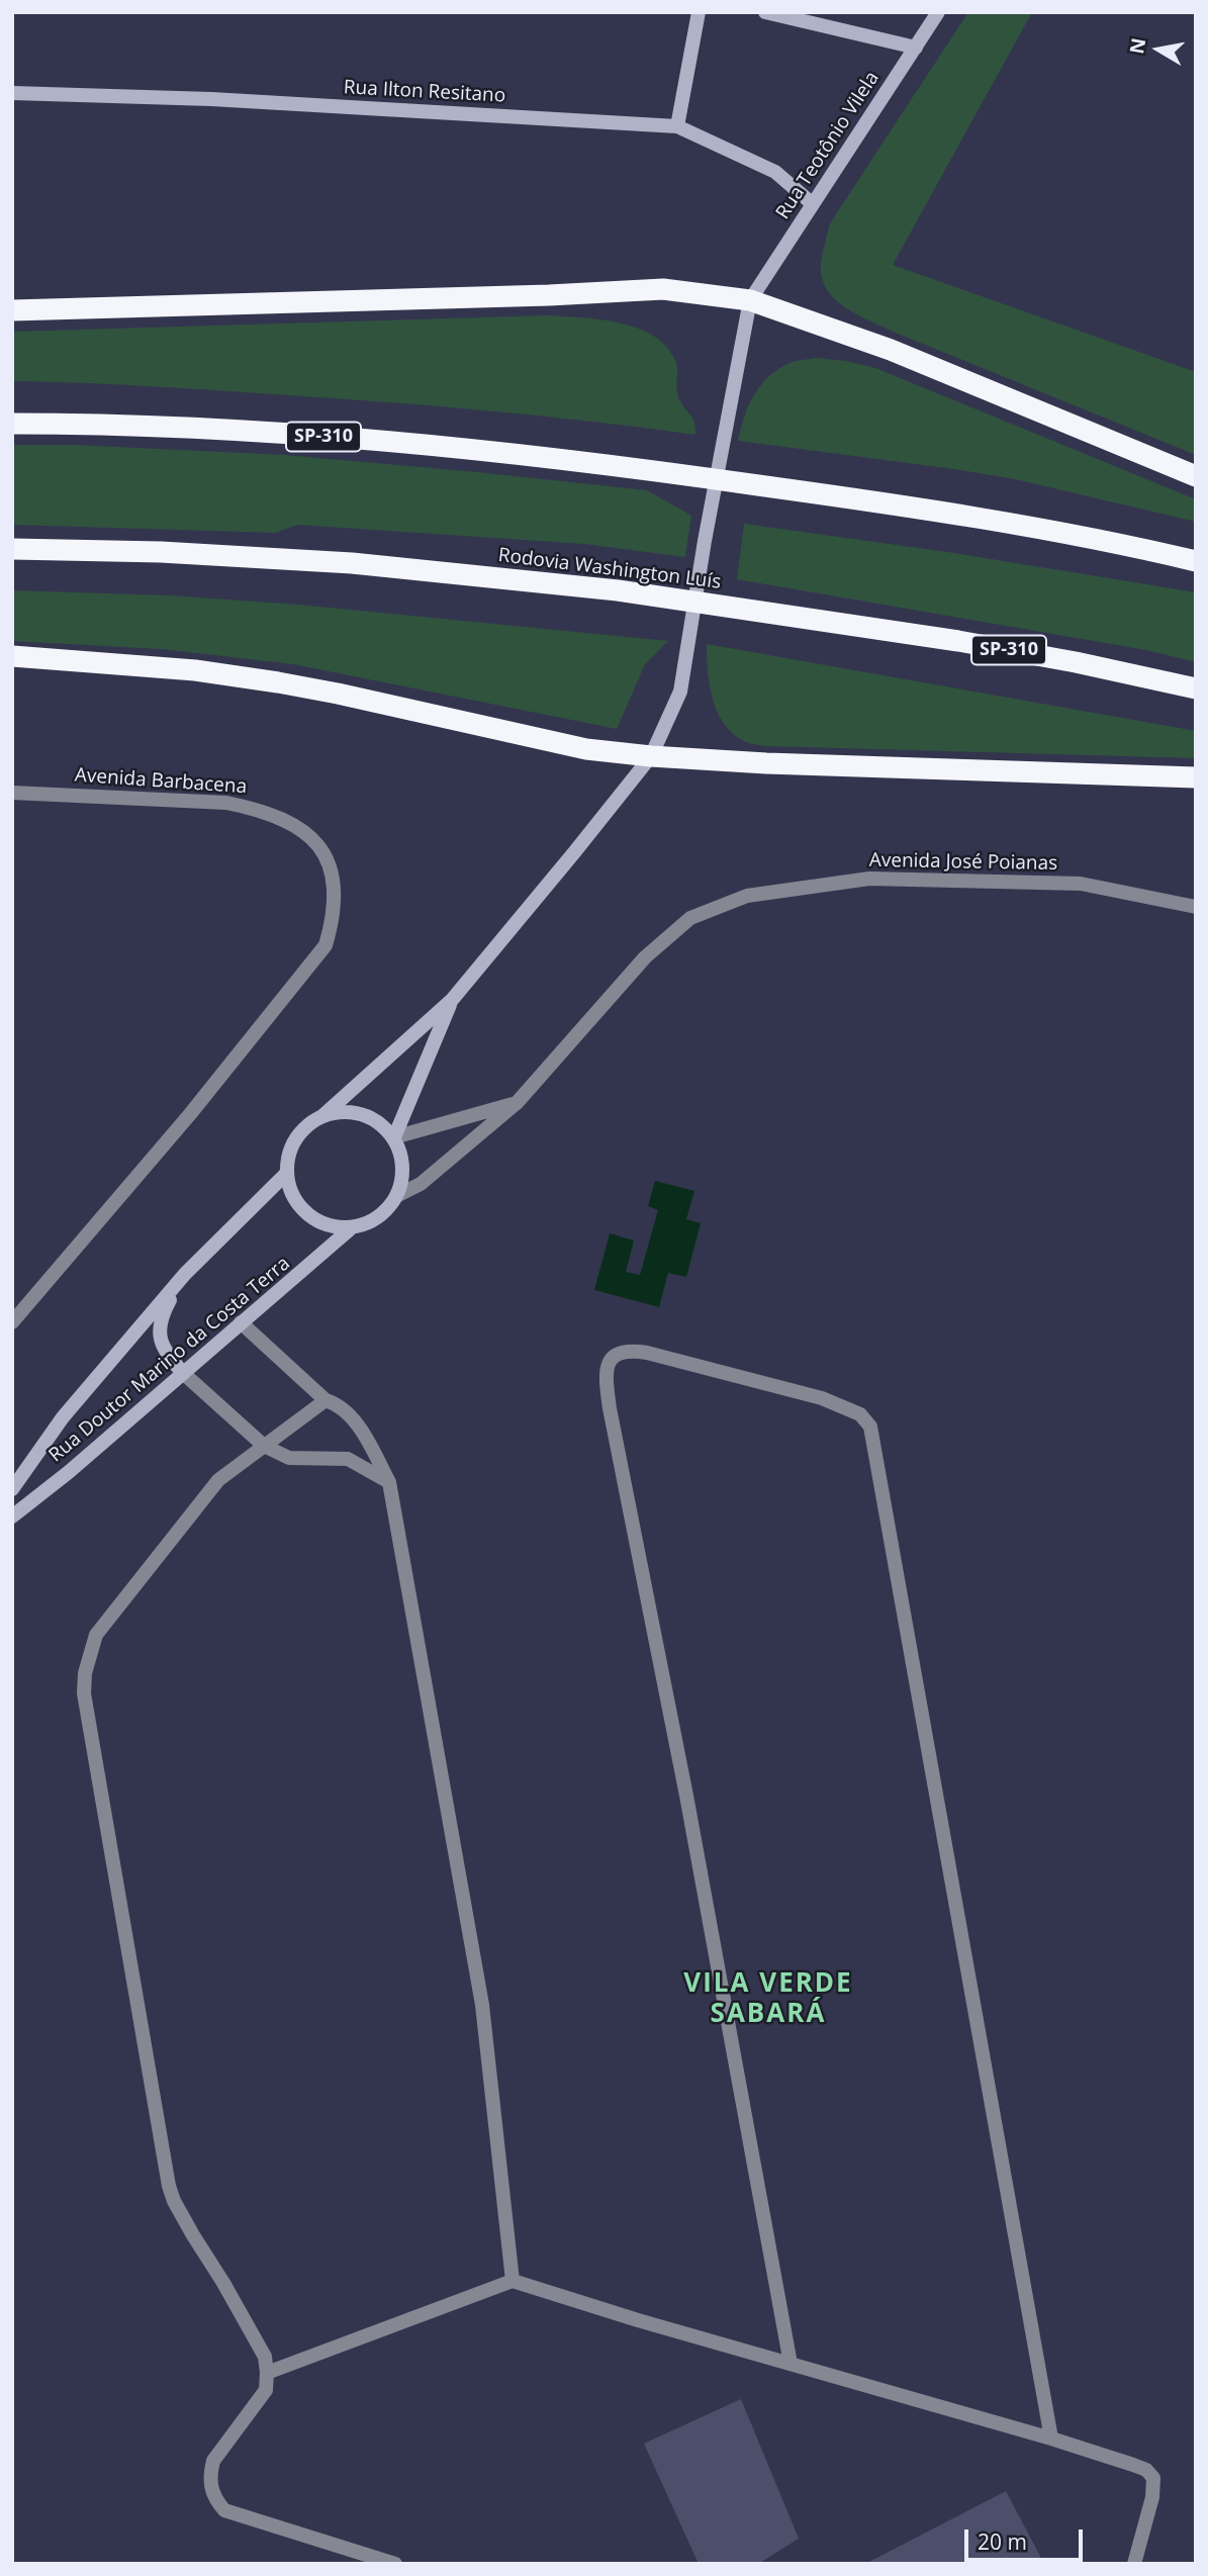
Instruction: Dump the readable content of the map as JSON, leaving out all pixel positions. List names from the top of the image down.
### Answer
{
  "streets": {
    "highway": ["SP-310", "Rodovia Washington Luís"],
    "main road": ["Rua Ilton Resitano", "Rua Teotônio Vilela", "Rua Doutor Marino da Costa Terra"],
    "street": ["Avenida Barbacena", "Avenida José Poianas"]
  },
  "crossings": [
    ["Rua Ilton Resitano", "Rua Teotônio Vilela"],
    ["Avenida José Poianas", "Rua Doutor Marino da Costa Terra"]
  ],
  "districts": ["VILA VERDE SABARÁ"],
  "scale_bar": "20 m",
  "north": "left"
}
